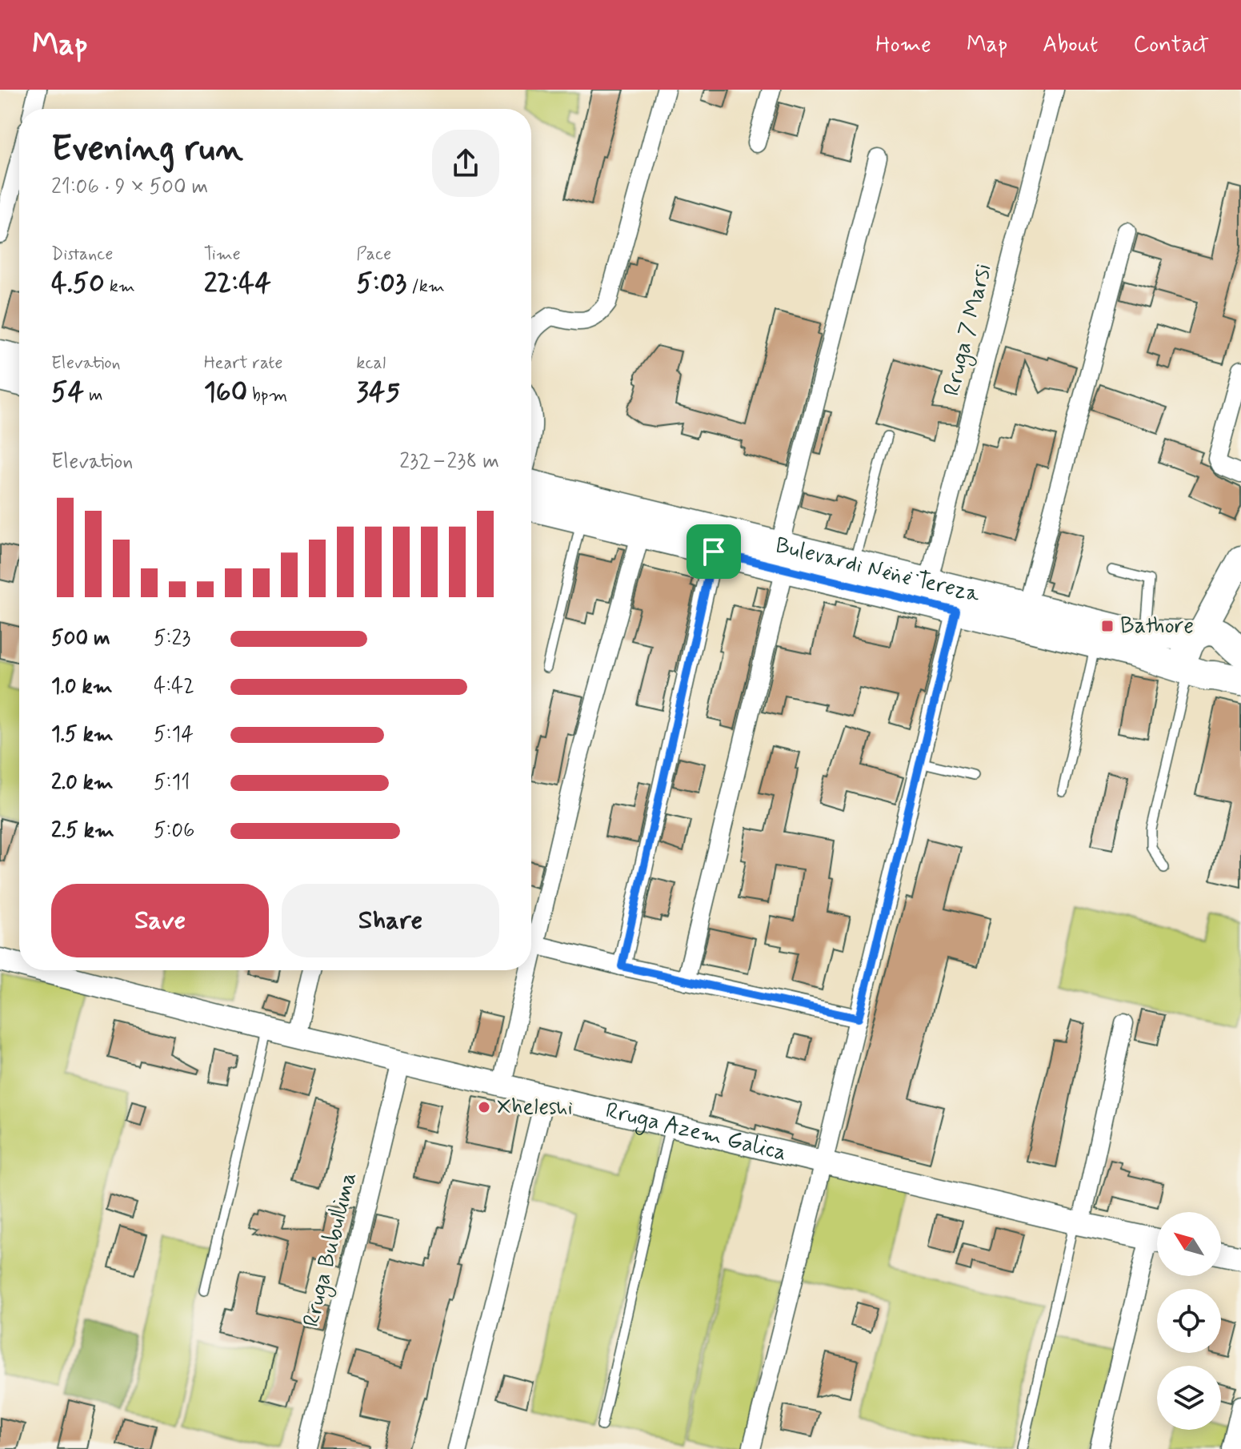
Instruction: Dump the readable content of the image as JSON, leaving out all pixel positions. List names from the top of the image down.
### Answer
{
  "streets": {
    "main road": ["Bulevardi Nënë Tereza"],
    "street": ["Rruga 7 Marsi", "Rruga Azem Galica", "Rruga Bubullima"]
  },
  "crossings": [
    ["Rruga 7 Marsi", "Bulevardi Nënë Tereza"],
    ["Rruga Azem Galica", "Rruga Bubullima"]
  ],
  "places": {
    "transit": ["Bathore"],
    "other": ["Xheleshi"]
  },
  "north": "top left",
  "page": {
    "header": "Map",
    "nav": [
      "Home",
      "Map",
      "About",
      "Contact"
    ],
    "heading": ["Evening run", "21:06 · 9 × 500 m"],
    "stats": [
      ["Distance", "4.50 km"],
      ["Time", "22:44"],
      ["Pace", "5:03 /km"],
      ["Elevation", "54 m"],
      ["Heart rate", "160 bpm"],
      ["kcal", "345"]
    ],
    "chart": ["Elevation", "232–238 m"],
    "list": [
      {
        "name": "500 m",
        "note": "5:23"
      },
      {
        "name": "1.0 km",
        "note": "4:42"
      },
      {
        "name": "1.5 km",
        "note": "5:14"
      },
      {
        "name": "2.0 km",
        "note": "5:11"
      },
      {
        "name": "2.5 km",
        "note": "5:06"
      }
    ],
    "buttons": ["Save", "Share"]
  }
}
